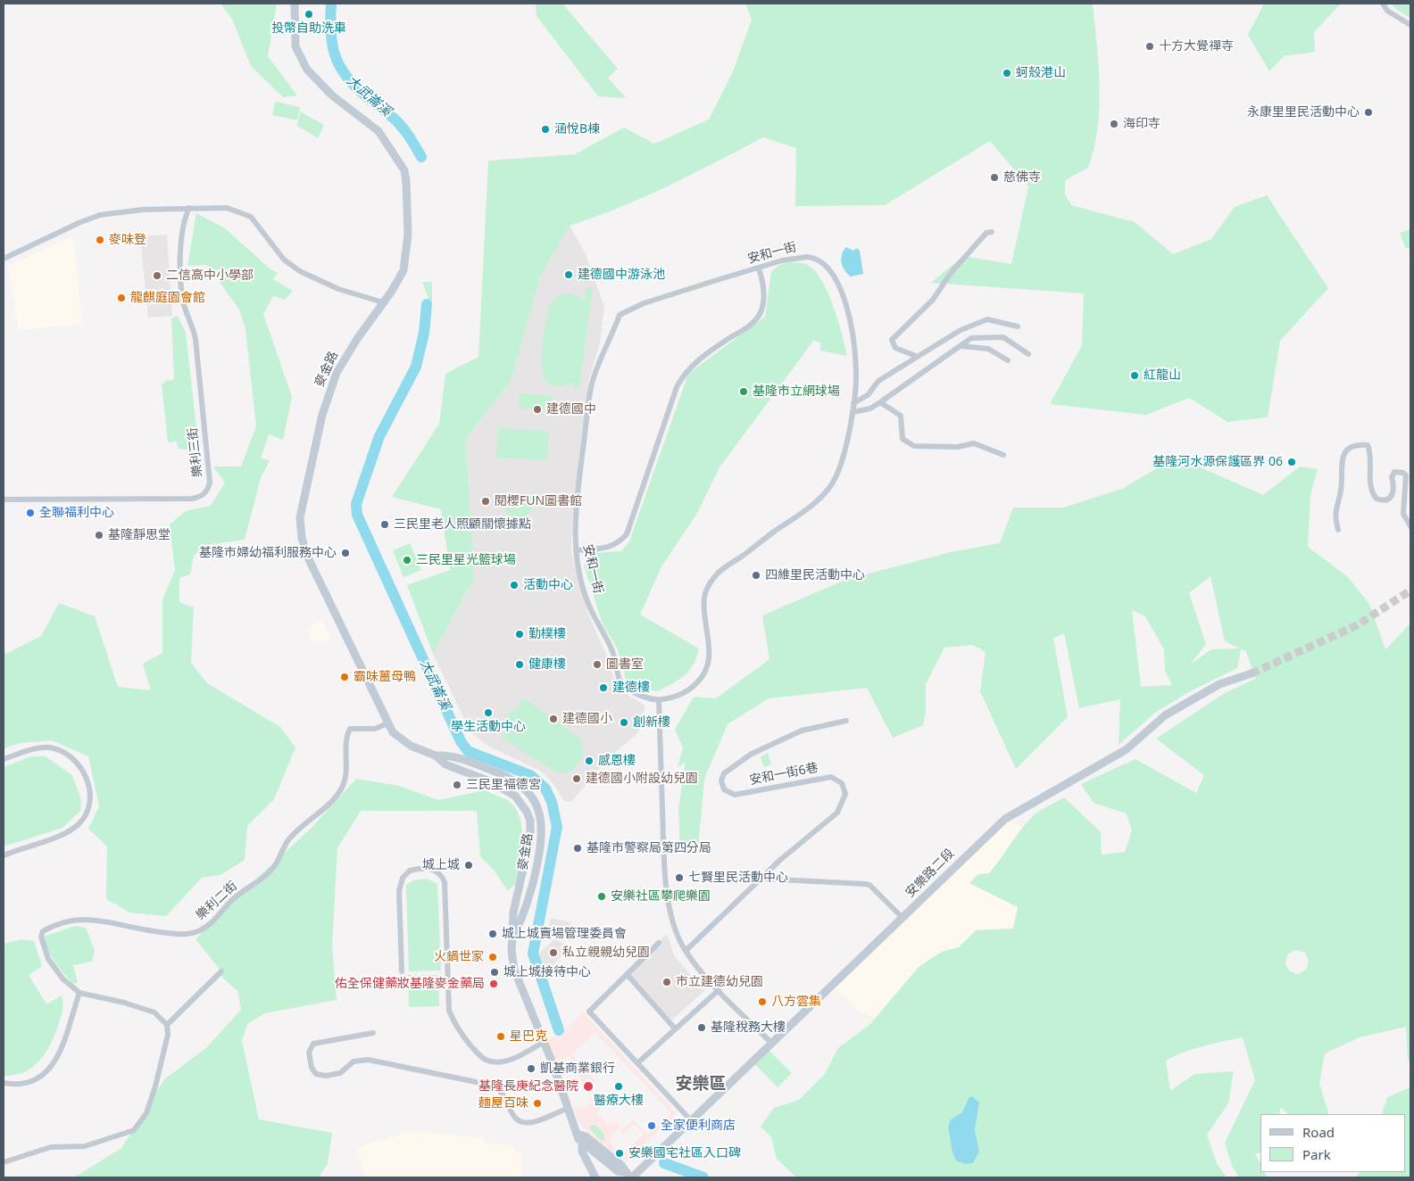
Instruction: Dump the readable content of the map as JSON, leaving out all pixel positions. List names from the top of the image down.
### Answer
{
  "streets": {
    "street": [
      "安和一街",
      "麥金路",
      "樂利三街",
      "安和一街6巷",
      "安樂路二段",
      "樂利二街"
    ]
  },
  "crossings": [
    ["麥金路", "安樂路二段"],
    ["麥金路", "樂利二街"]
  ],
  "districts": ["安樂區"],
  "water": ["大武崙溪"],
  "places": [
    "投幣自助洗車",
    "十方大覺禪寺",
    "蚵殼港山",
    "永康里里民活動中心",
    "海印寺",
    "涵悅B棟",
    "慈佛寺",
    "麥味登",
    "建德國中游泳池",
    "二信高中小學部",
    "龍麒庭園會館",
    "紅龍山",
    "基隆市立網球場",
    "建德國中",
    "基隆河水源保護區界 06",
    "閱櫻FUN圖書館",
    "全聯福利中心",
    "三民里老人照顧關懷據點",
    "基隆靜思堂",
    "基隆市婦幼福利服務中心",
    "三民里星光籃球場",
    "四維里民活動中心",
    "活動中心",
    "勤樸樓",
    "健康樓",
    "圖書室",
    "霸味薑母鴨",
    "建德樓",
    "學生活動中心",
    "建德國小",
    "創新樓",
    "感恩樓",
    "建德國小附設幼兒園",
    "三民里福德宮",
    "基隆市警察局第四分局",
    "城上城",
    "七賢里民活動中心",
    "安樂社區攀爬樂園",
    "城上城賣場管理委員會",
    "私立親親幼兒園",
    "火鍋世家",
    "城上城接待中心",
    "市立建德幼兒園",
    "佑全保健藥妝基隆麥金藥局",
    "八方雲集",
    "基隆稅務大樓",
    "星巴克",
    "凱基商業銀行",
    "基隆長庚紀念醫院",
    "醫療大樓",
    "麵屋百味",
    "全家便利商店",
    "安樂國宅社區入口碑"
  ],
  "legend": ["Road", "Park"]
}
